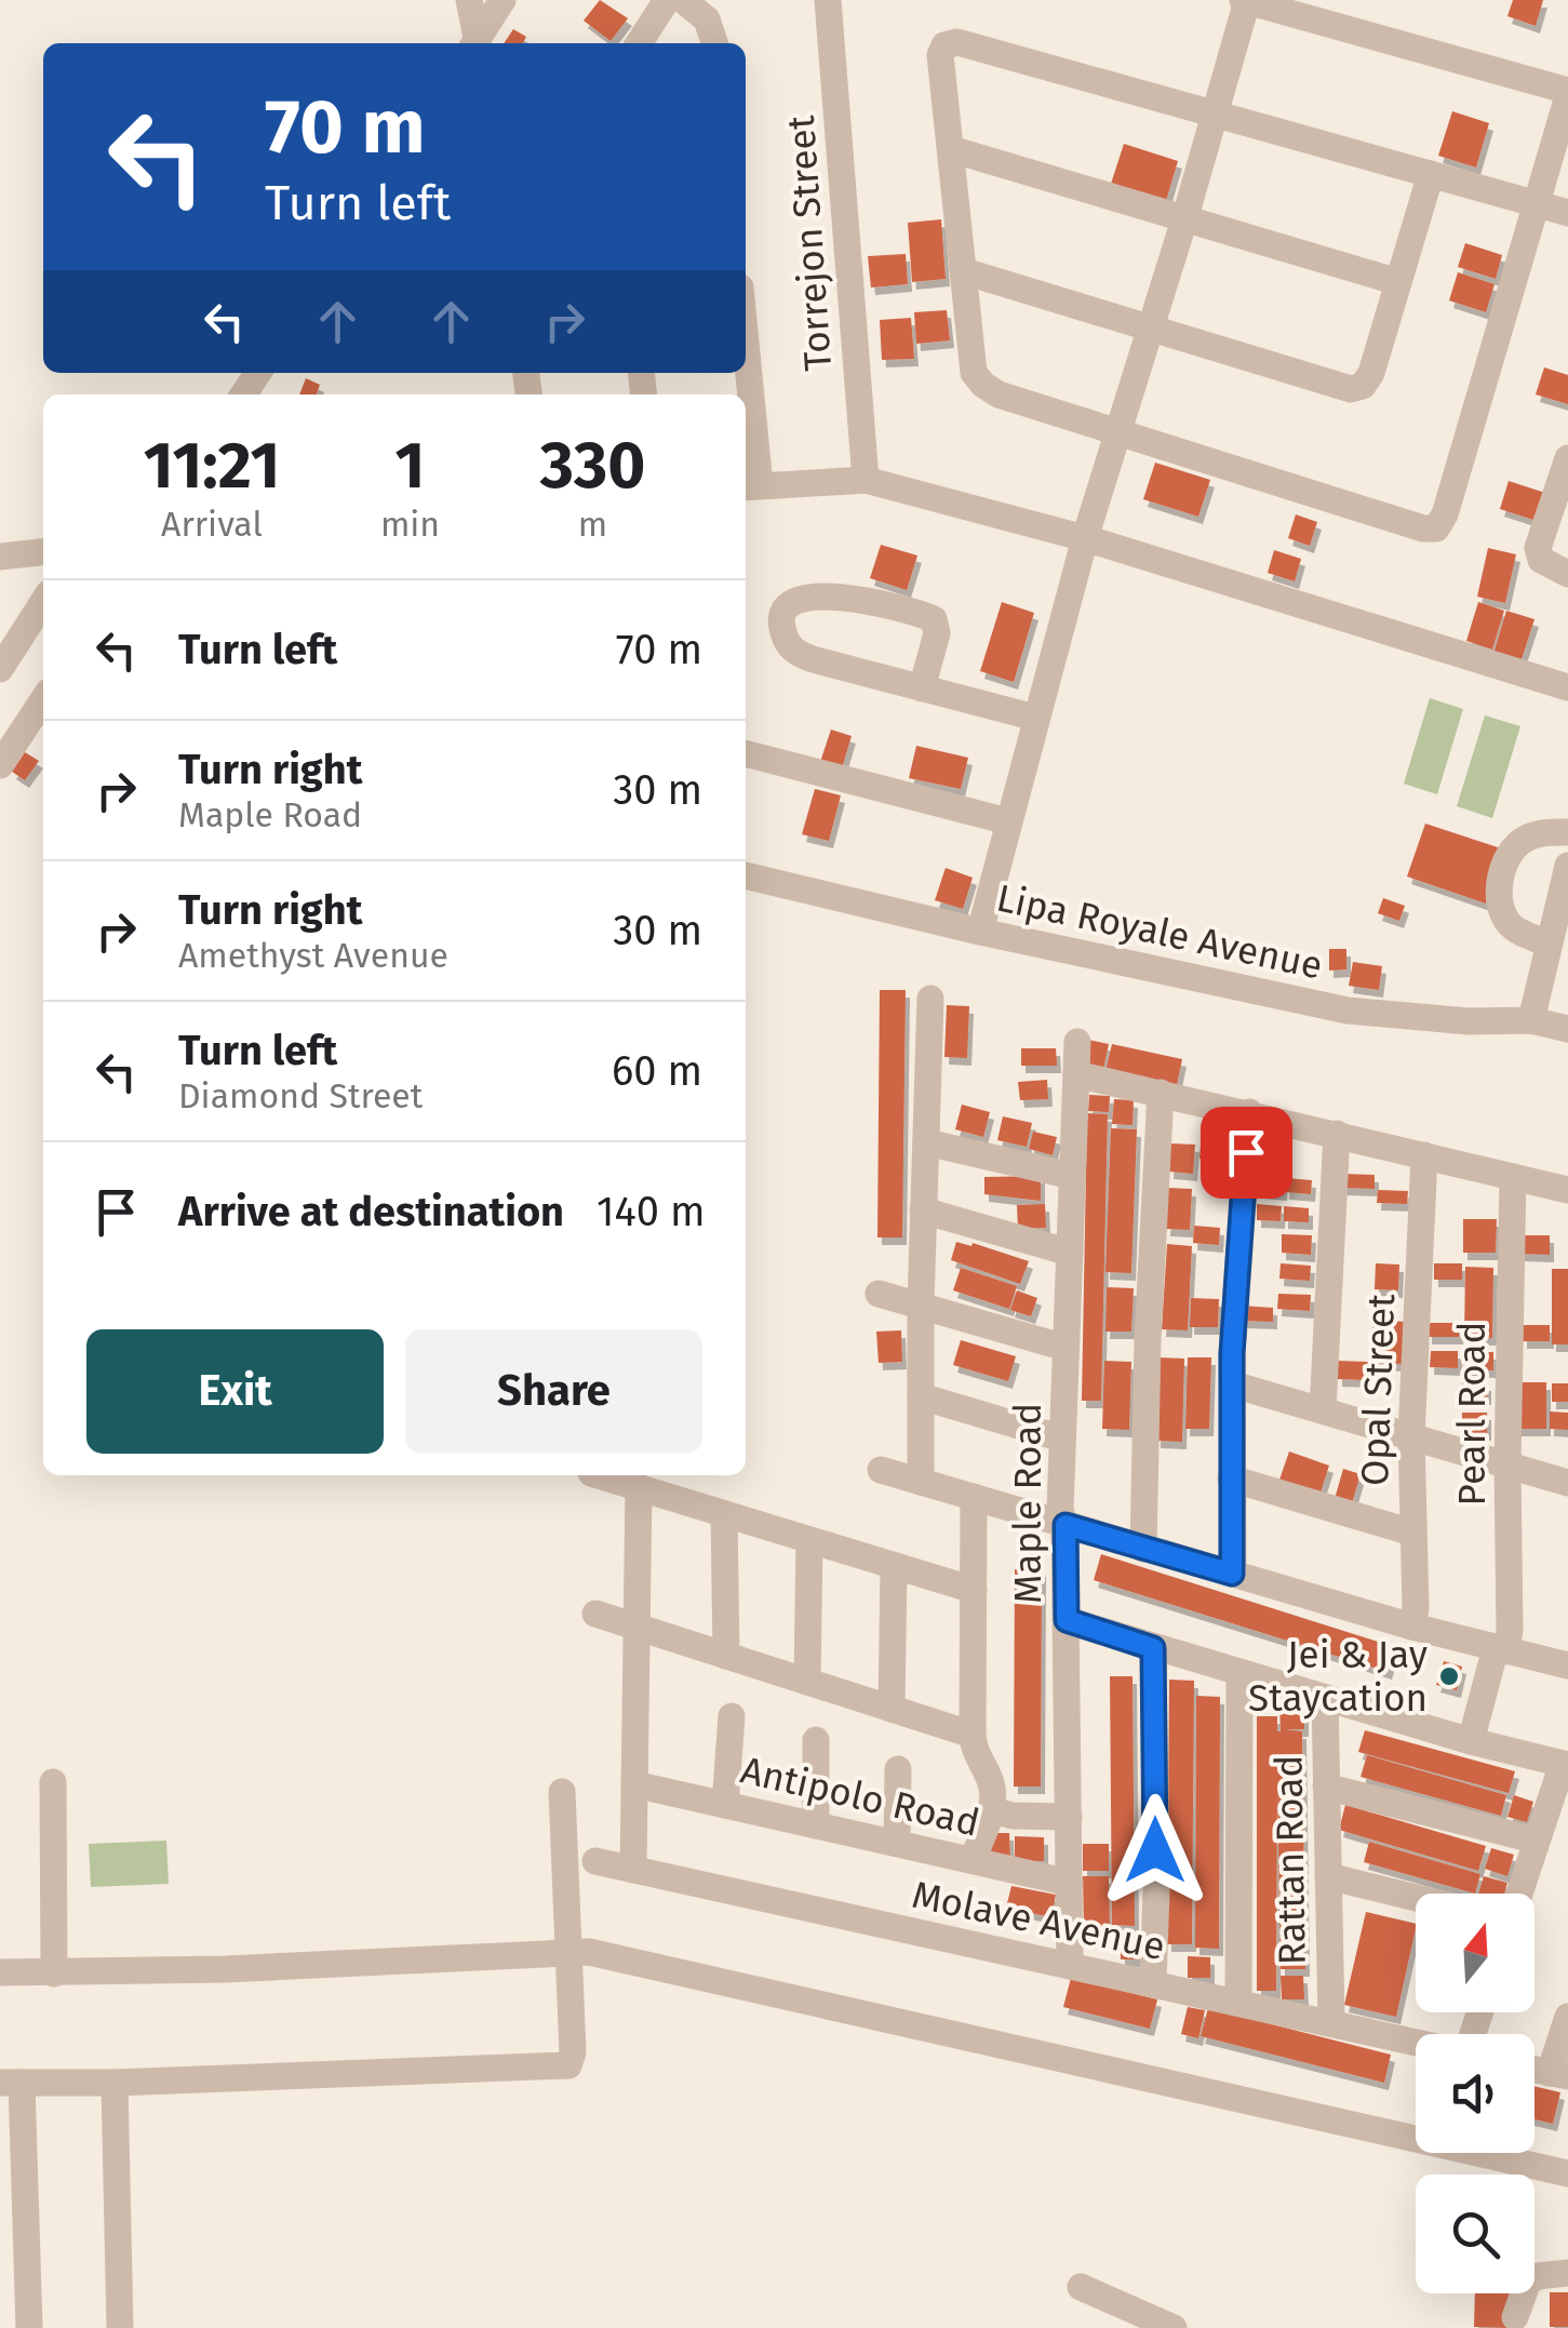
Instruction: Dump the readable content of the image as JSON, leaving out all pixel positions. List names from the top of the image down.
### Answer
{
  "streets": {
    "street": [
      "Torrejon Street",
      "Lipa Royale Avenue",
      "Opal Street",
      "Pearl Road",
      "Maple Road",
      "Antipolo Road",
      "Rattan Road",
      "Molave Avenue"
    ]
  },
  "crossings": [
    ["Maple Road", "Antipolo Road"],
    ["Maple Road", "Molave Avenue"],
    ["Rattan Road", "Molave Avenue"]
  ],
  "places": ["Jei & Jay Staycation"],
  "north": "top",
  "page": {
    "turn": ["70 m", "Turn left"],
    "eta": [
      "11:21",
      "Arrival",
      "1",
      "min",
      "330",
      "m"
    ],
    "list": [
      {
        "name": "Turn left",
        "value": "70 m"
      },
      {
        "name": "Turn right",
        "note": "Maple Road",
        "value": "30 m"
      },
      {
        "name": "Turn right",
        "note": "Amethyst Avenue",
        "value": "30 m"
      },
      {
        "name": "Turn left",
        "note": "Diamond Street",
        "value": "60 m"
      },
      {
        "name": "Arrive at destination",
        "value": "140 m"
      }
    ],
    "buttons": ["Exit", "Share"]
  }
}
